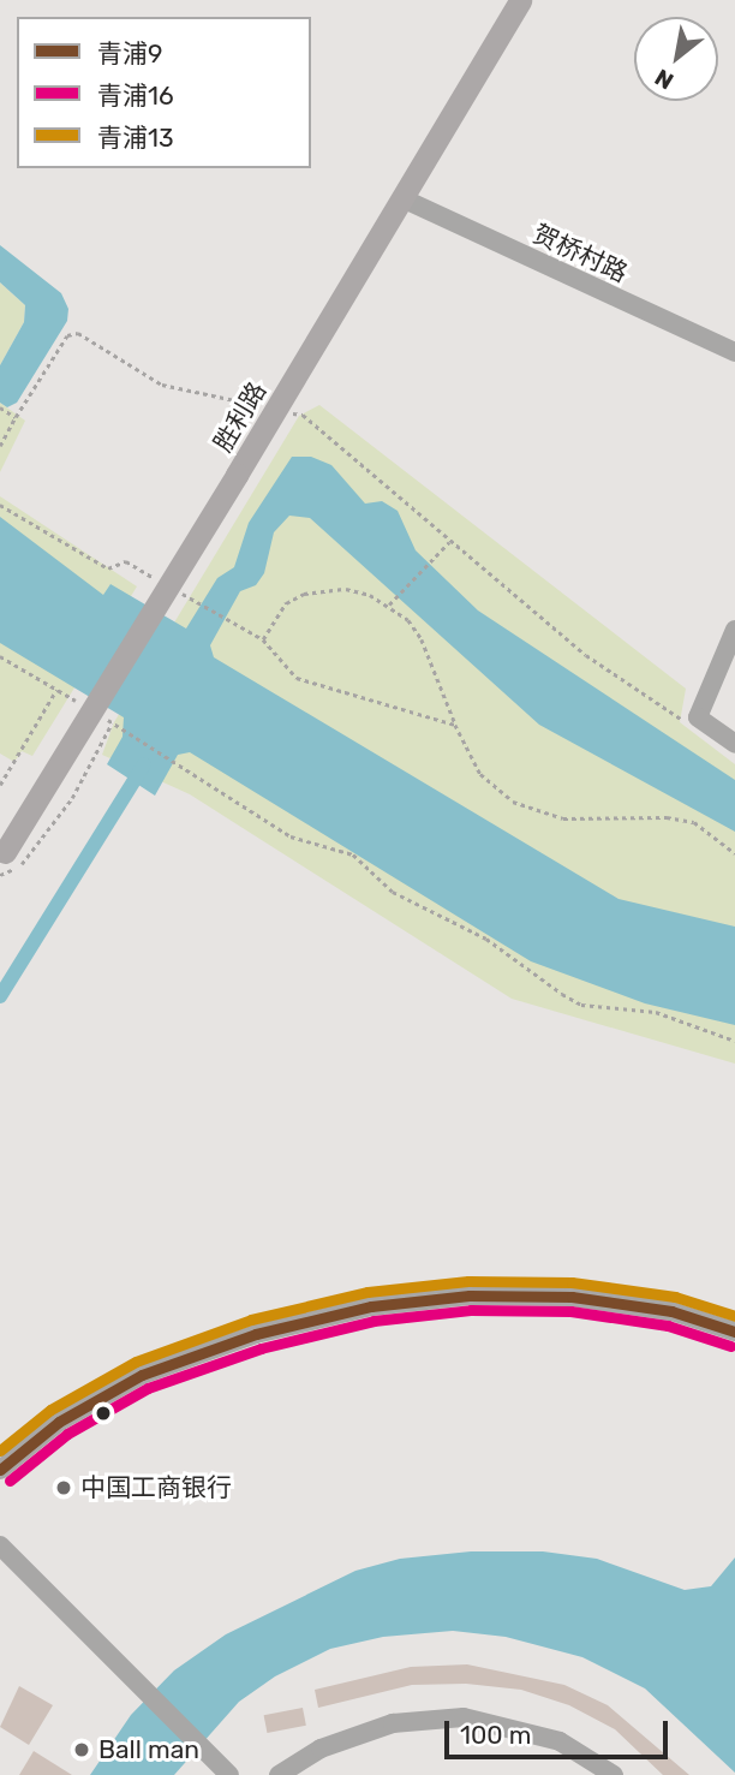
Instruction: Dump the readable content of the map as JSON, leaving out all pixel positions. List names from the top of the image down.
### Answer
{
  "streets": {
    "main road": ["胜利路"],
    "street": ["贺桥村路"]
  },
  "crossings": [
    ["贺桥村路", "胜利路"]
  ],
  "places": ["中国工商银行", "Ball man"],
  "lines": ["transit line 青浦13", "transit line 青浦9", "transit line 青浦16"],
  "legend": ["青浦9", "青浦16", "青浦13"],
  "scale_bar": "100 m",
  "north": "bottom left"
}
